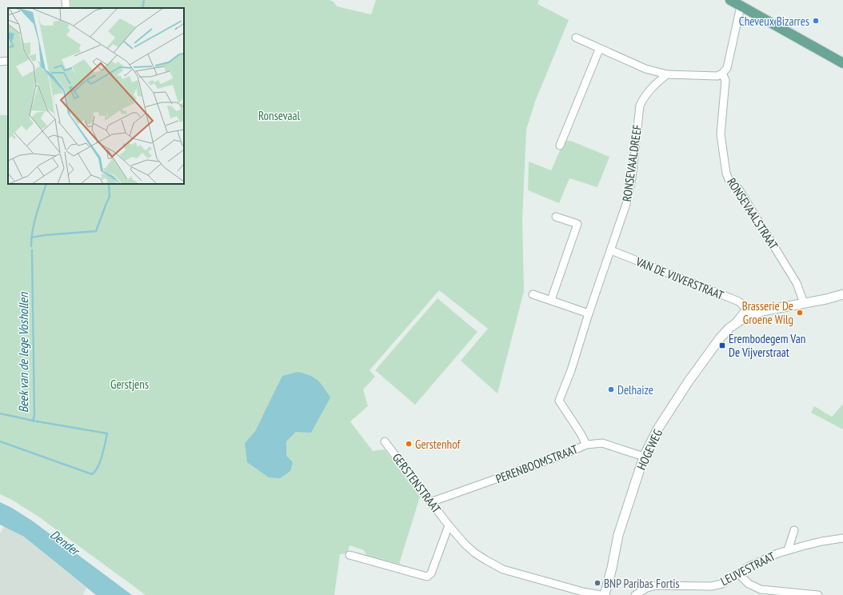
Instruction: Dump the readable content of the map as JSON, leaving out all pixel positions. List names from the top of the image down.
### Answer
{
  "streets": {
    "street": [
      "RONSEVAALDREEF",
      "RONSEVAALSTRAAT",
      "VAN DE VIJVERSTRAAT",
      "HOGEWEG",
      "PERENBOOMSTRAAT",
      "GERSTENSTRAAT",
      "LEUVESTRAAT"
    ]
  },
  "crossings": [
    ["RONSEVAALDREEF", "VAN DE VIJVERSTRAAT"],
    ["RONSEVAALDREEF", "PERENBOOMSTRAAT"],
    ["RONSEVAALSTRAAT", "HOGEWEG"],
    ["VAN DE VIJVERSTRAAT", "HOGEWEG"],
    ["HOGEWEG", "PERENBOOMSTRAAT"],
    ["PERENBOOMSTRAAT", "GERSTENSTRAAT"]
  ],
  "water": ["Beek van de lege Voshollen", "Dender"],
  "parks": ["Ronsevaal", "Gerstjens"],
  "places": {
    "other": [
      "Cheveux Bizarres",
      "Brasserie De Groene Wilg",
      "Delhaize",
      "Gerstenhof",
      "BNP Paribas Fortis"
    ],
    "transit": ["Erembodegem Van De Vijverstraat"]
  }
}
